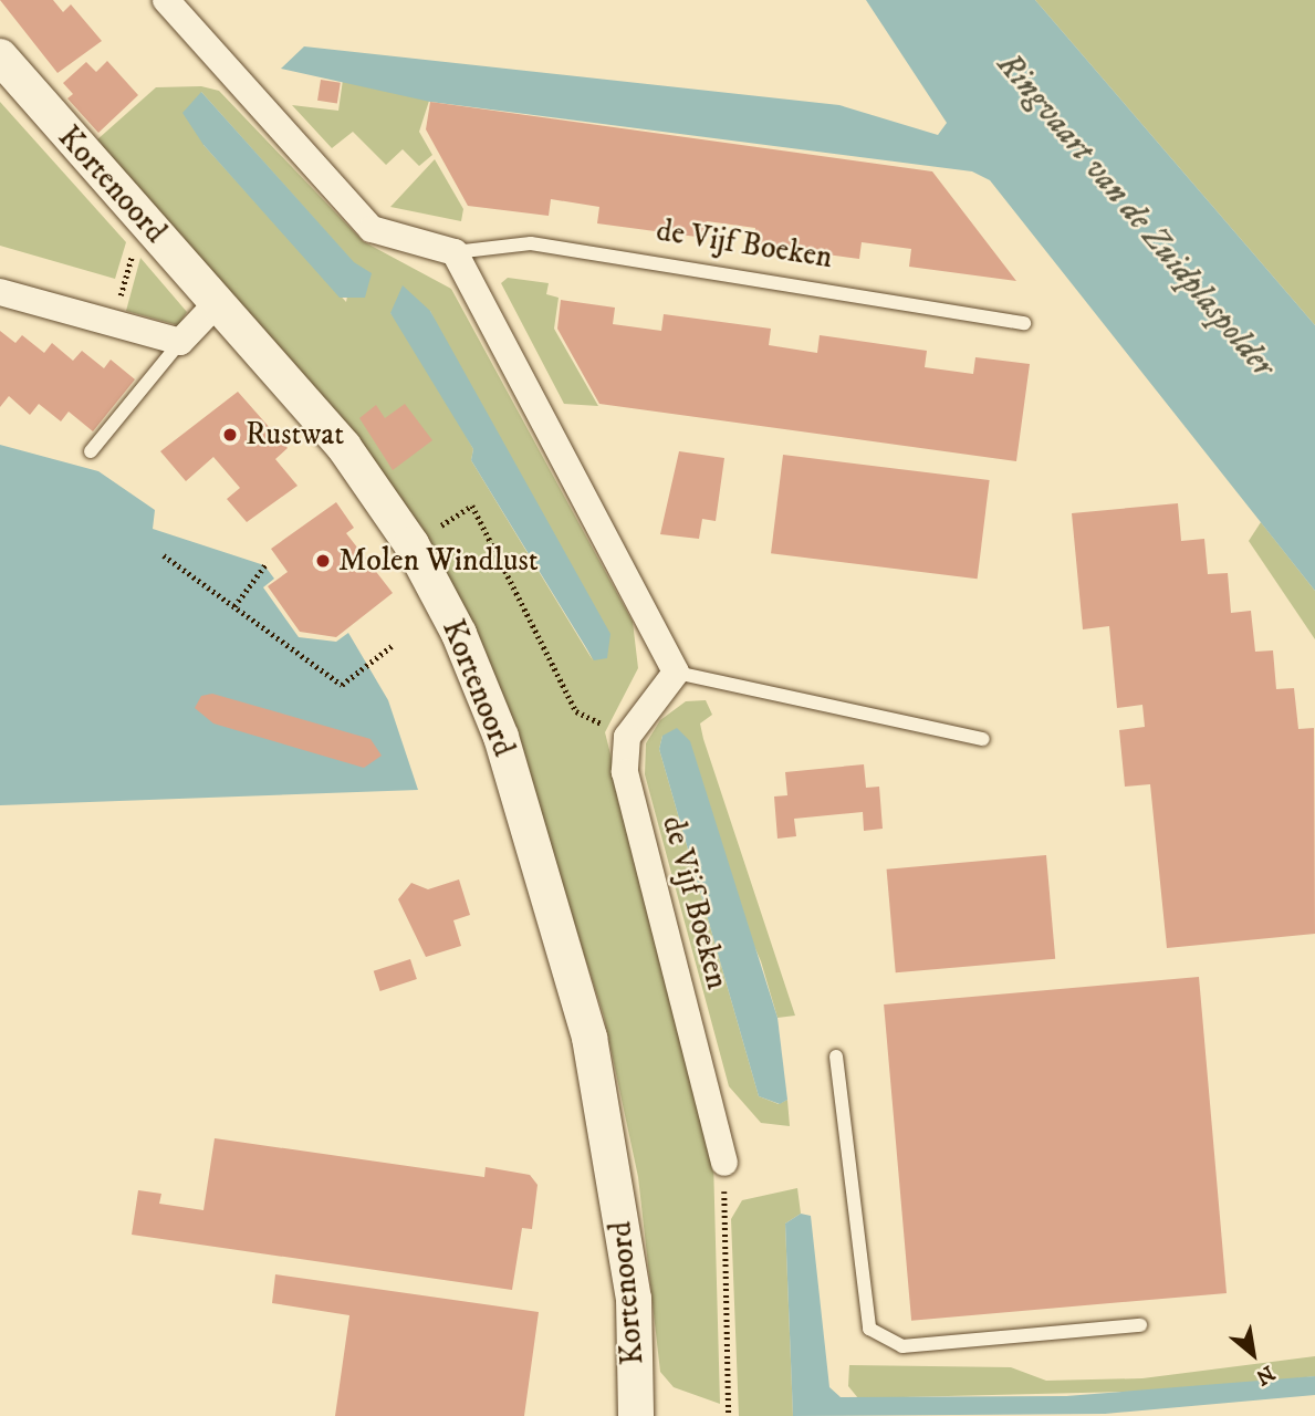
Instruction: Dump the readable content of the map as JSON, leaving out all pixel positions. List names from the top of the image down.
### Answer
{
  "streets": {
    "street": ["Kortenoord", "de Vijf Boeken"]
  },
  "water": ["Ringvaart van de Zuidplaspolder"],
  "places": ["Rustwat", "Molen Windlust"],
  "north": "bottom right"
}
